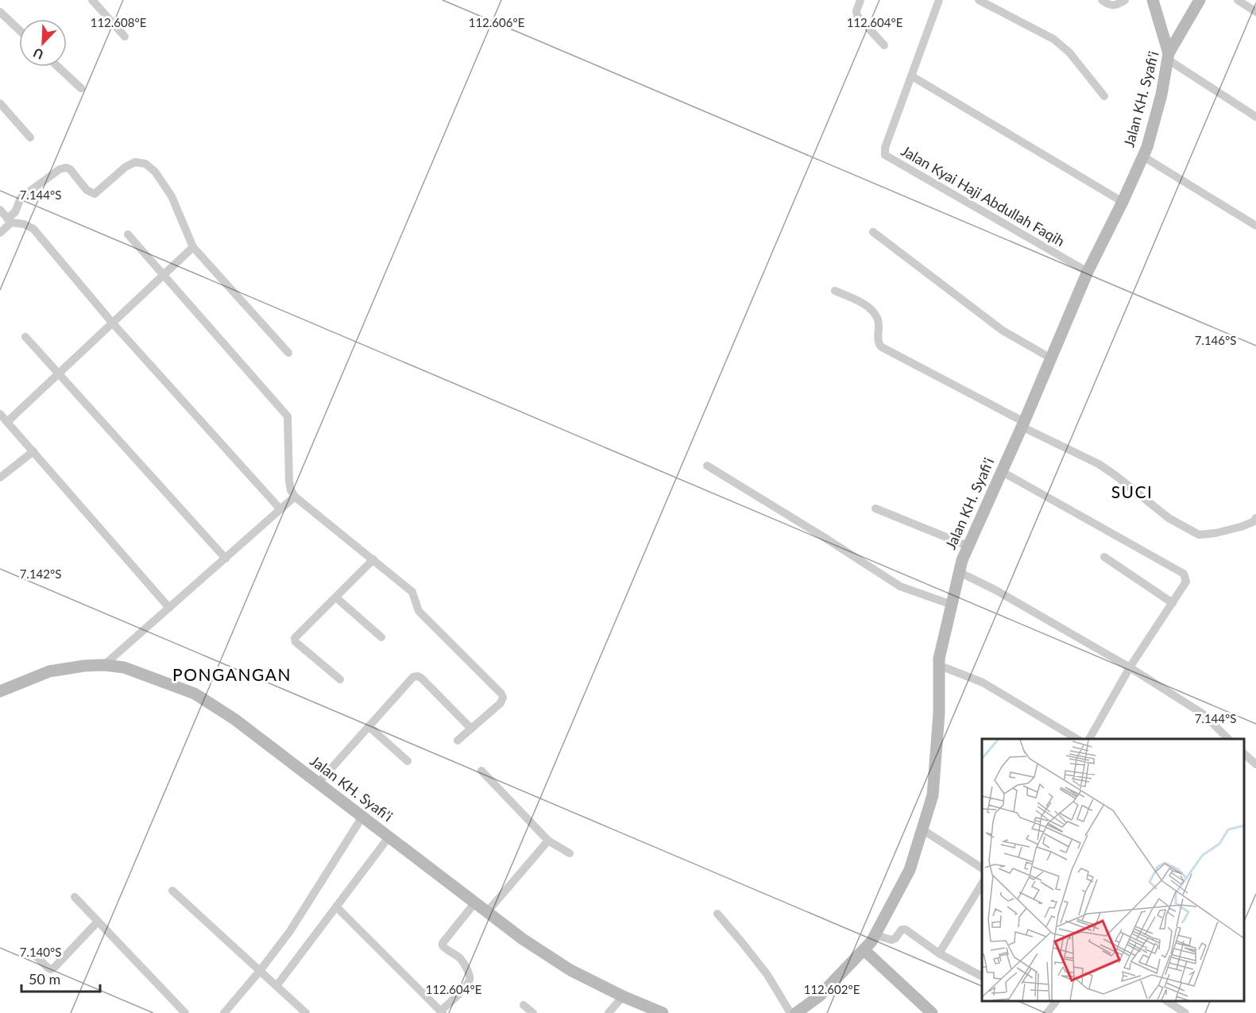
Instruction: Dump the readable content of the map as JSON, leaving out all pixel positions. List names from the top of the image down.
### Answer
{
  "streets": {
    "main road": ["Jalan KH. Syafi'i"],
    "street": ["Jalan Kyai Haji Abdullah Faqih"]
  },
  "crossings": [
    ["Jalan KH. Syafi'i", "Jalan Kyai Haji Abdullah Faqih"]
  ],
  "districts": ["SUCI", "PONGANGAN"],
  "scale_bar": "50 m",
  "north": "bottom left",
  "coordinates": [
    "112.606°E",
    "112.604°E",
    "112.608°E",
    "7.144°S",
    "7.146°S",
    "7.142°S",
    "7.140°S",
    "112.602°E"
  ]
}
